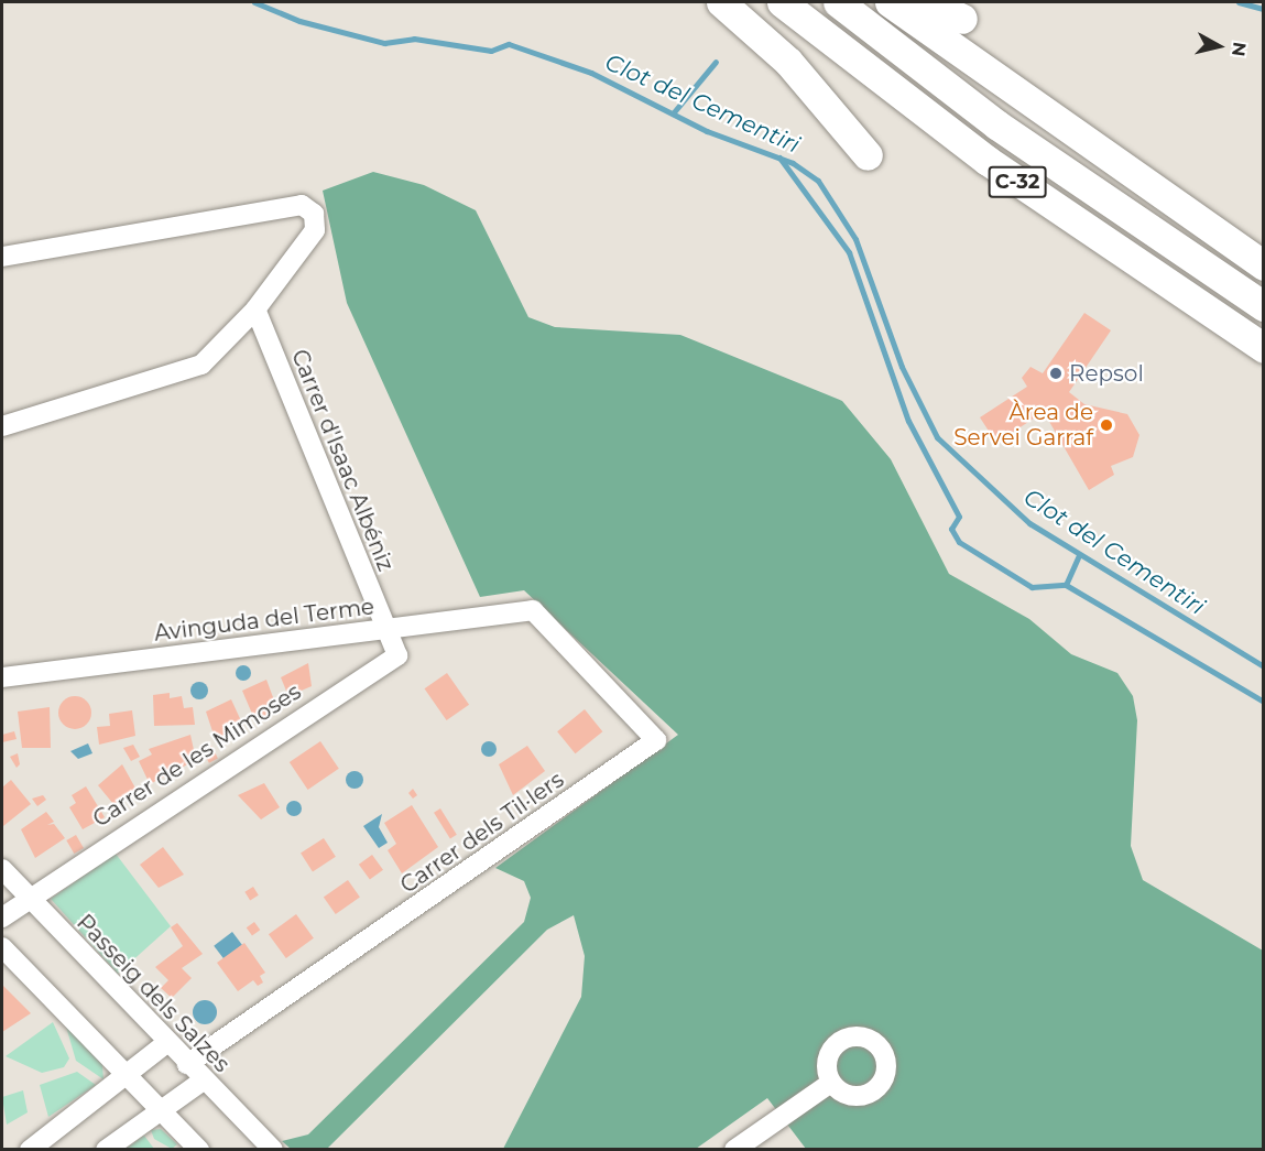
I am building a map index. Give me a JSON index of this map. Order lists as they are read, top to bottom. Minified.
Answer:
{"streets":{"highway":["C-32"],"street":["Carrer d'Isaac Albéniz","Avinguda del Terme","Carrer de les Mimoses","Carrer dels Til·lers","Passeig dels Salzes"]},"crossings":[["Carrer d'Isaac Albéniz","Avinguda del Terme"],["Carrer d'Isaac Albéniz","Carrer de les Mimoses"],["Avinguda del Terme","Carrer de les Mimoses"],["Avinguda del Terme","Carrer dels Til·lers"],["Carrer de les Mimoses","Passeig dels Salzes"],["Carrer dels Til·lers","Passeig dels Salzes"]],"water":["Clot del Cementiri"],"places":["Repsol","Àrea de Servei Garraf"],"north":"right"}
